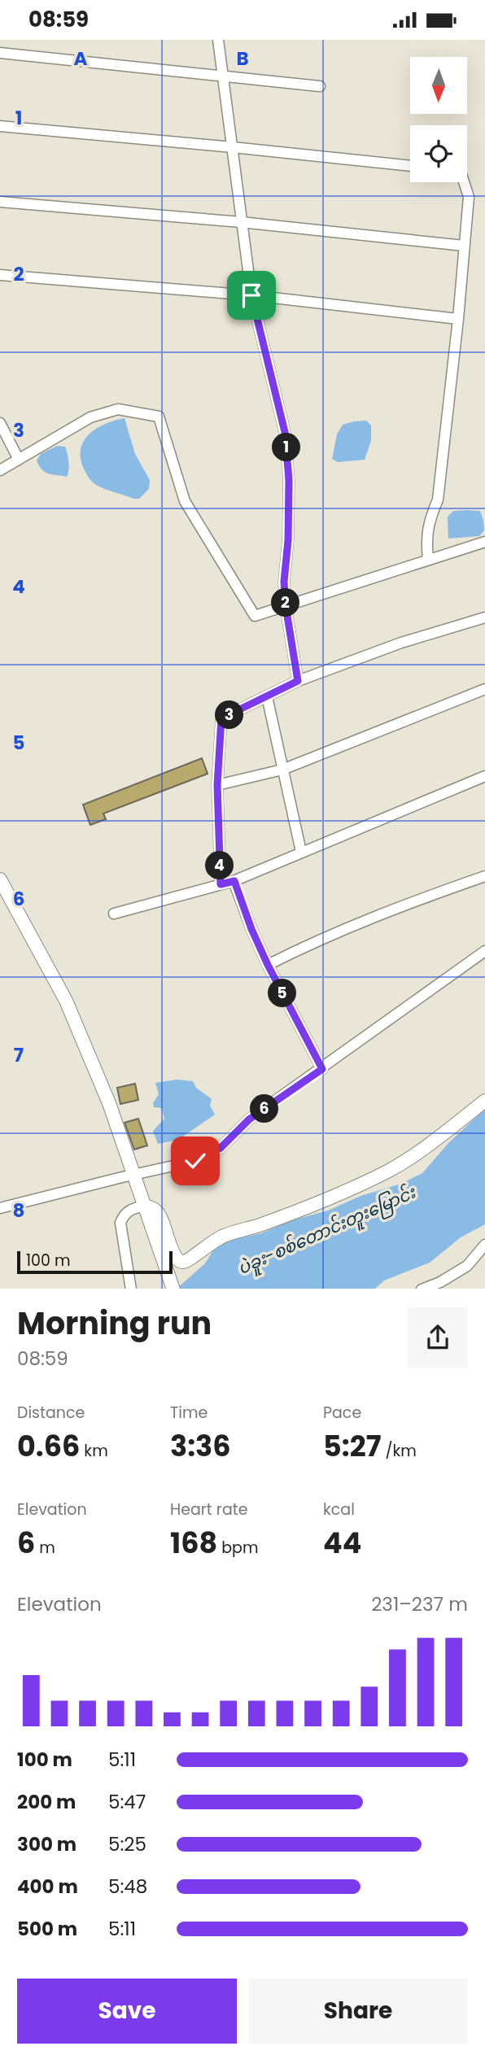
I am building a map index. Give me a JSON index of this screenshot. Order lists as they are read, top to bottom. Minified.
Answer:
{"water":["ပဲခူး-စစ်တောင်းတူးမြောင်း"],"scale_bar":"100 m","north":"bottom","page":{"status":"08:59","pins":["1","2","3","4","5","6"],"scale":"100 m","heading":["Morning run","08:59"],"stats":[["Distance","0.66 km"],["Time","3:36"],["Pace","5:27 /km"],["Elevation","6 m"],["Heart rate","168 bpm"],["kcal","44"]],"chart":["Elevation","231–237 m"],"list":[{"name":"100 m","note":"5:11"},{"name":"200 m","note":"5:47"},{"name":"300 m","note":"5:25"},{"name":"400 m","note":"5:48"},{"name":"500 m","note":"5:11"}],"buttons":["Save","Share"]},"grid":{"columns":["A","B"],"rows":["1","2","3","4","5","6","7","8"]}}
